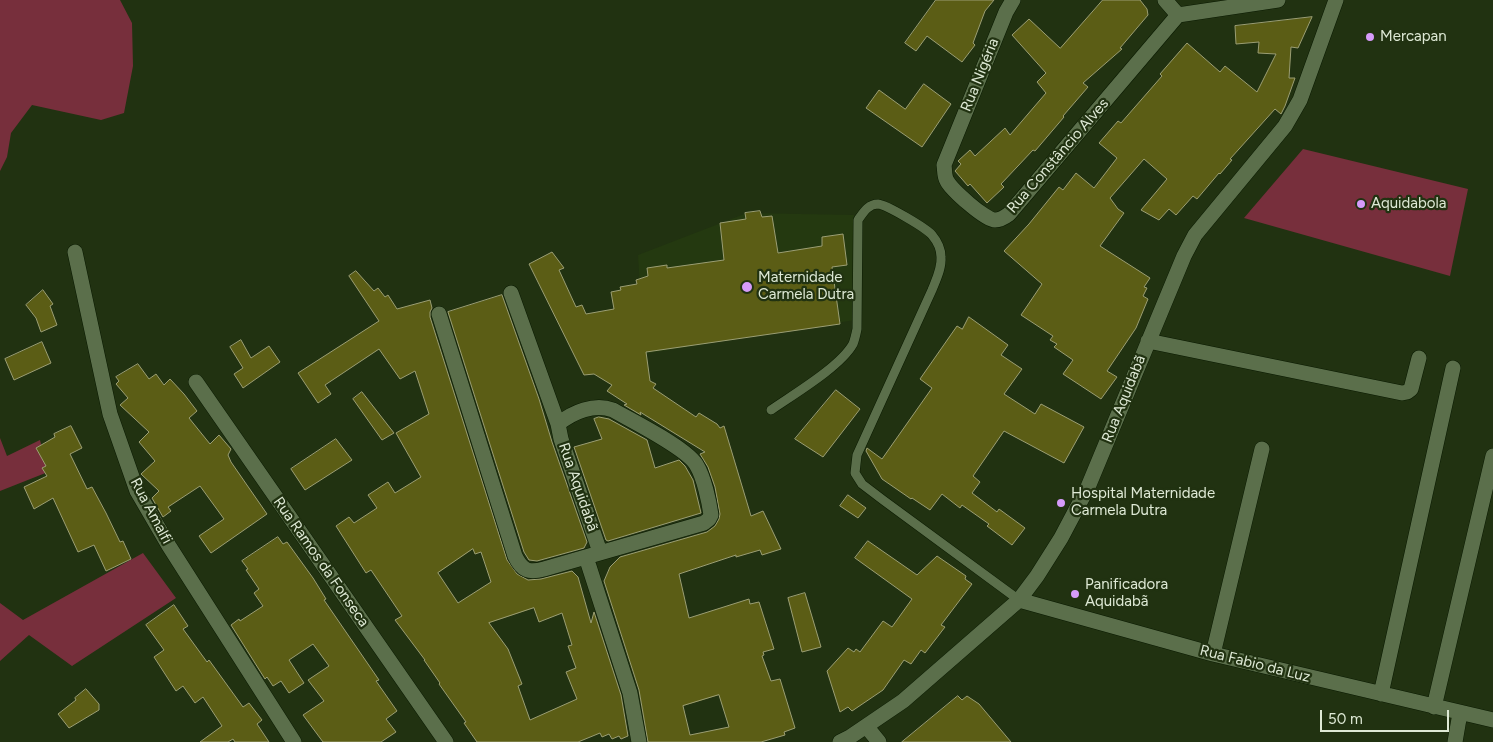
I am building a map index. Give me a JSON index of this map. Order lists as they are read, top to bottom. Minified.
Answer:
{"streets":{"street":["Rua Nigéria","Rua Constâncio Alves","Rua Aquidabã","Rua Amalfi","Rua Ramos da Fonseca","Rua Fabio da Luz"]},"crossings":[["Rua Nigéria","Rua Constâncio Alves"],["Rua Aquidabã","Rua Fabio da Luz"]],"places":["Mercapan","Aquidabola","Maternidade Carmela Dutra","Hospital Maternidade Carmela Dutra","Panificadora Aquidabã"],"scale_bar":"50 m"}
